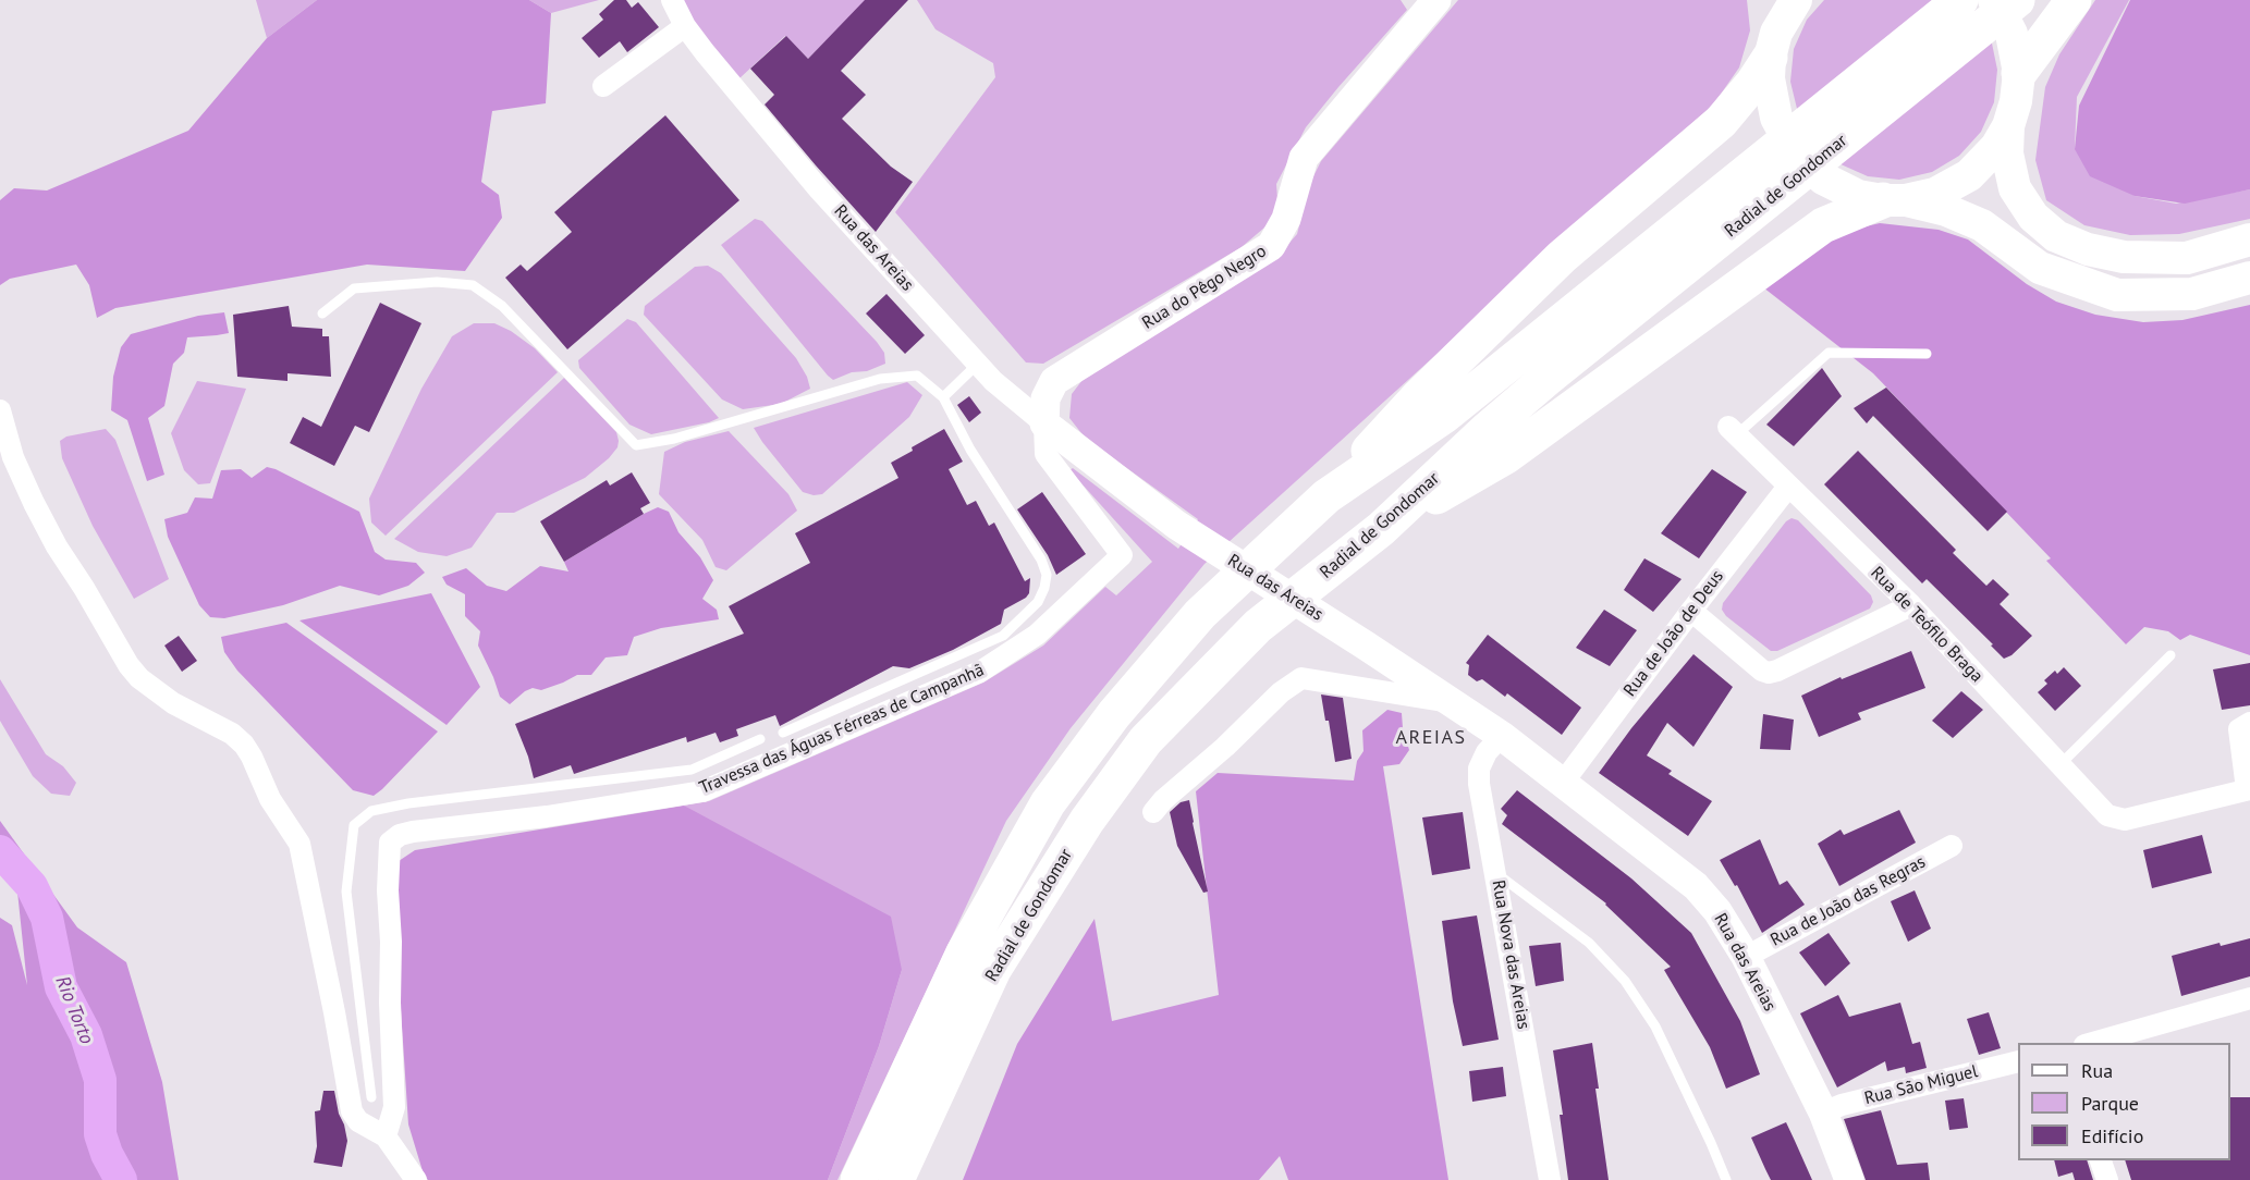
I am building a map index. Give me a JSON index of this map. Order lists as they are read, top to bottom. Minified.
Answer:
{"streets":{"highway":["Radial de Gondomar"],"street":["Rua das Areias","Rua do Pêgo Negro","Rua de Teófilo Braga","Rua de João de Deus","Travessa das Águas Férreas de Campanhã","Rua de João das Regras","Rua Nova das Areias","Rua São Miguel"]},"crossings":[["Rua das Areias","Rua do Pêgo Negro"],["Rua das Areias","Rua de João de Deus"],["Rua das Areias","Travessa das Águas Férreas de Campanhã"],["Rua das Areias","Rua de João das Regras"],["Rua das Areias","Rua Nova das Areias"],["Rua das Areias","Rua São Miguel"],["Rua do Pêgo Negro","Travessa das Águas Férreas de Campanhã"],["Rua de Teófilo Braga","Rua de João de Deus"]],"districts":["AREIAS"],"water":["Rio Torto"],"legend":["Rua","Parque","Edifício"]}
